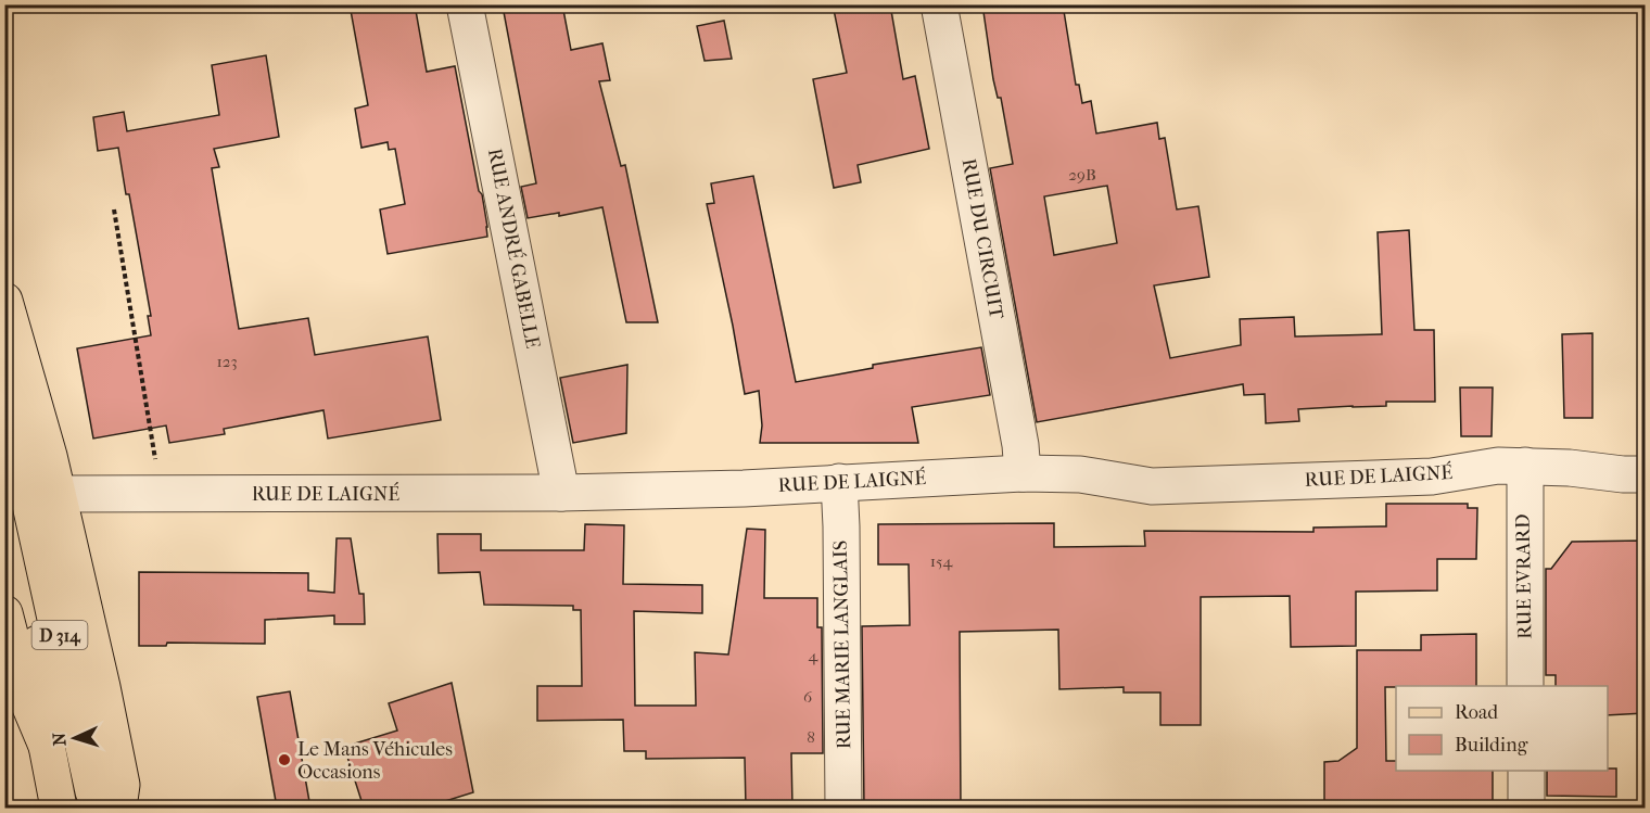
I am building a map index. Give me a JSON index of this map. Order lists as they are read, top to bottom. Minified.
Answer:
{"streets":{"main road":["D 314"],"street":["RUE DU CIRCUIT","RUE ANDRÉ GABELLE","RUE DE LAIGNÉ","RUE EVRARD","RUE MARIE LANGLAIS"]},"crossings":[["RUE DU CIRCUIT","RUE DE LAIGNÉ"],["RUE ANDRÉ GABELLE","RUE DE LAIGNÉ"],["RUE DE LAIGNÉ","RUE EVRARD"],["RUE DE LAIGNÉ","D 314"],["RUE DE LAIGNÉ","RUE MARIE LANGLAIS"]],"places":["Le Mans Véhicules Occasions"],"house_numbers":["29B","123","154","4","6","8"],"legend":["Road","Building"],"north":"left"}
